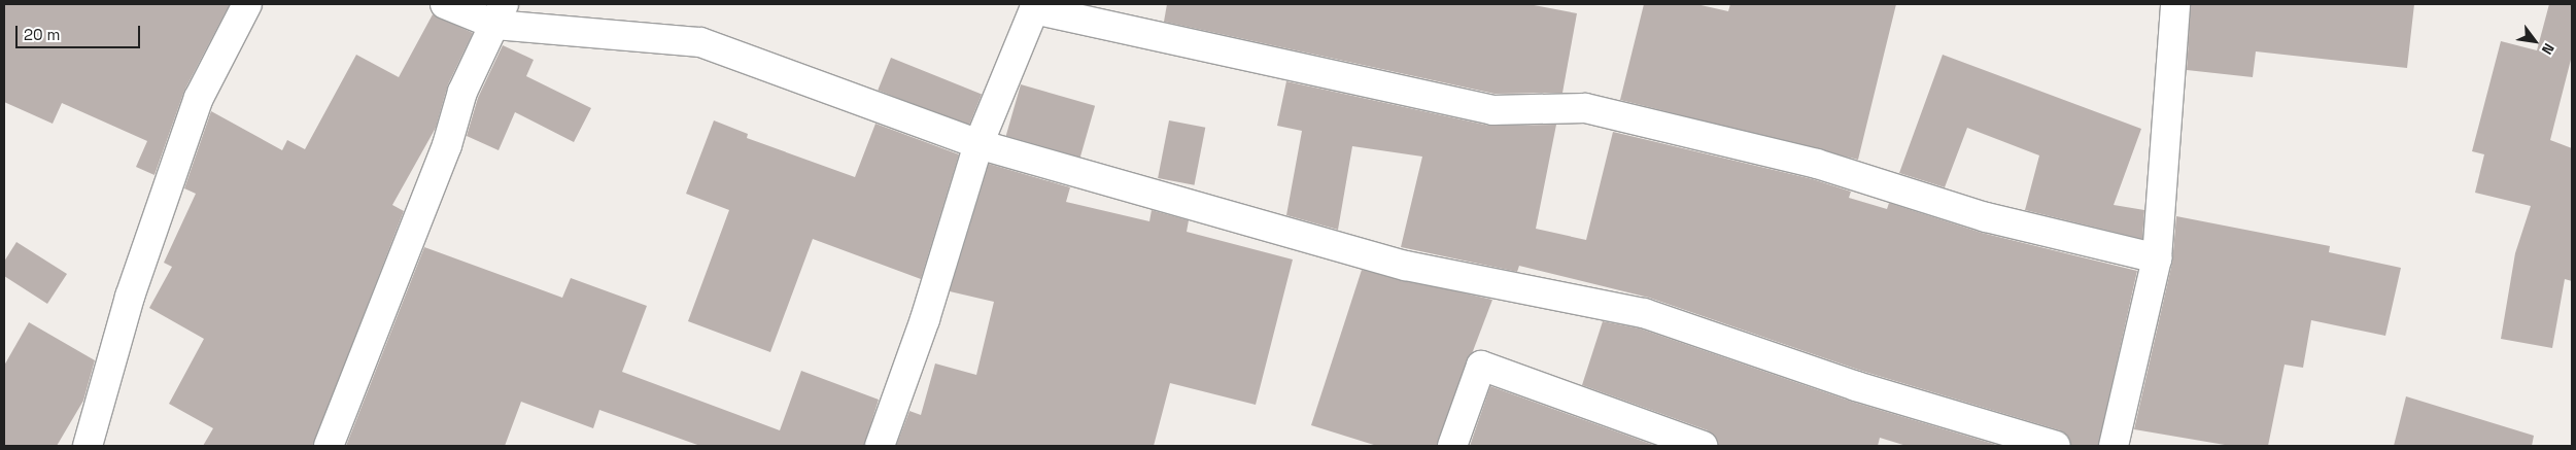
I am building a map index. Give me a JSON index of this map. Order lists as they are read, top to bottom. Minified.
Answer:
{"scale_bar":"20 m","north":"bottom right"}
